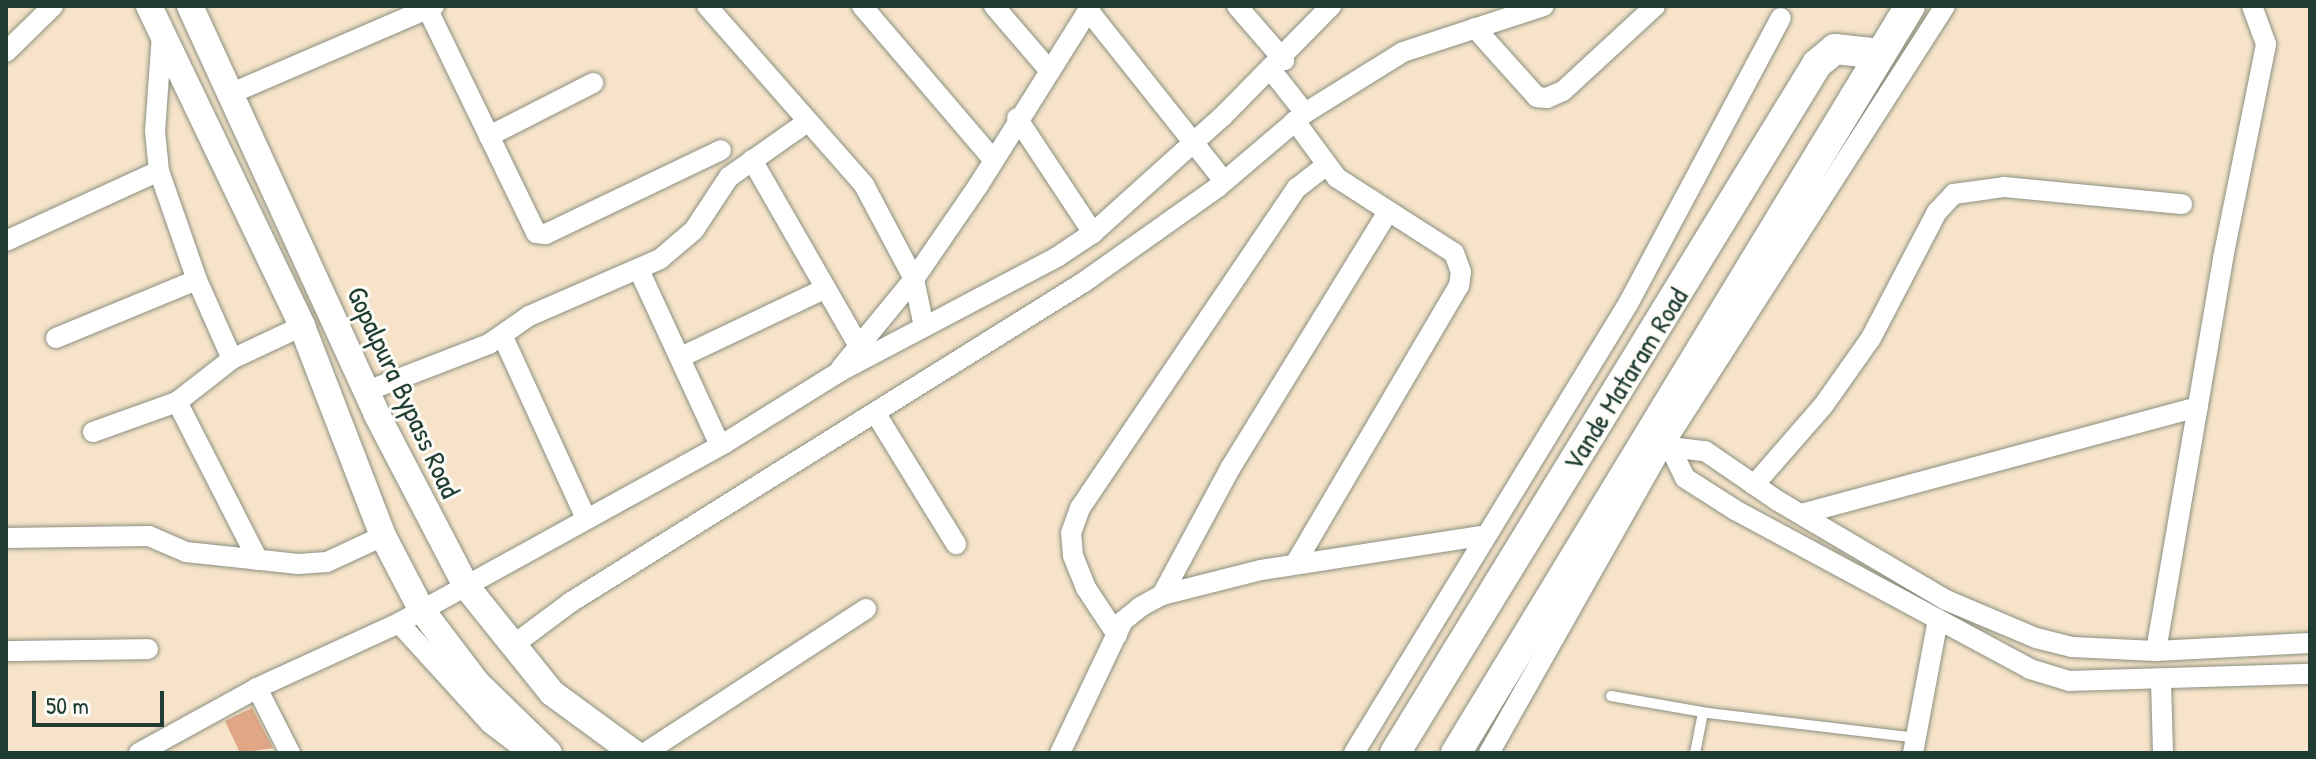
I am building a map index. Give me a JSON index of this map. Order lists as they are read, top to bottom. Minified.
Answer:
{"streets":{"main road":["Vande Mataram Road"],"street":["Gopalpura Bypass Road"]},"scale_bar":"50 m"}
